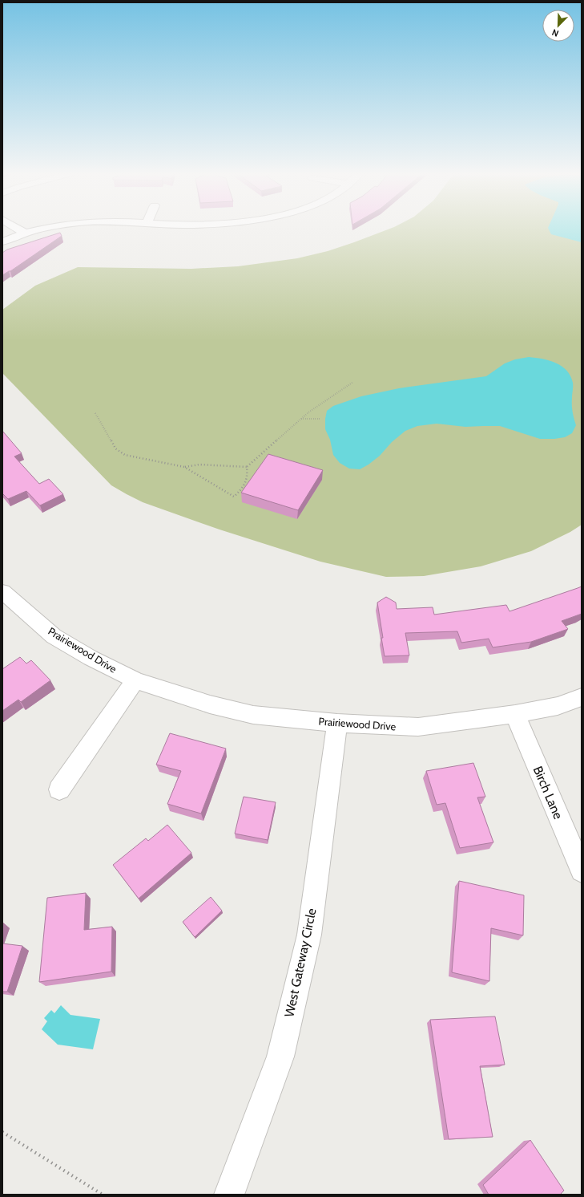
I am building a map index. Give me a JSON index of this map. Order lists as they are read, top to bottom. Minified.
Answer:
{"streets":{"street":["Prairiewood Drive","Birch Lane","West Gateway Circle"]},"crossings":[["Prairiewood Drive","Birch Lane"],["Prairiewood Drive","West Gateway Circle"]],"north":"bottom left"}
